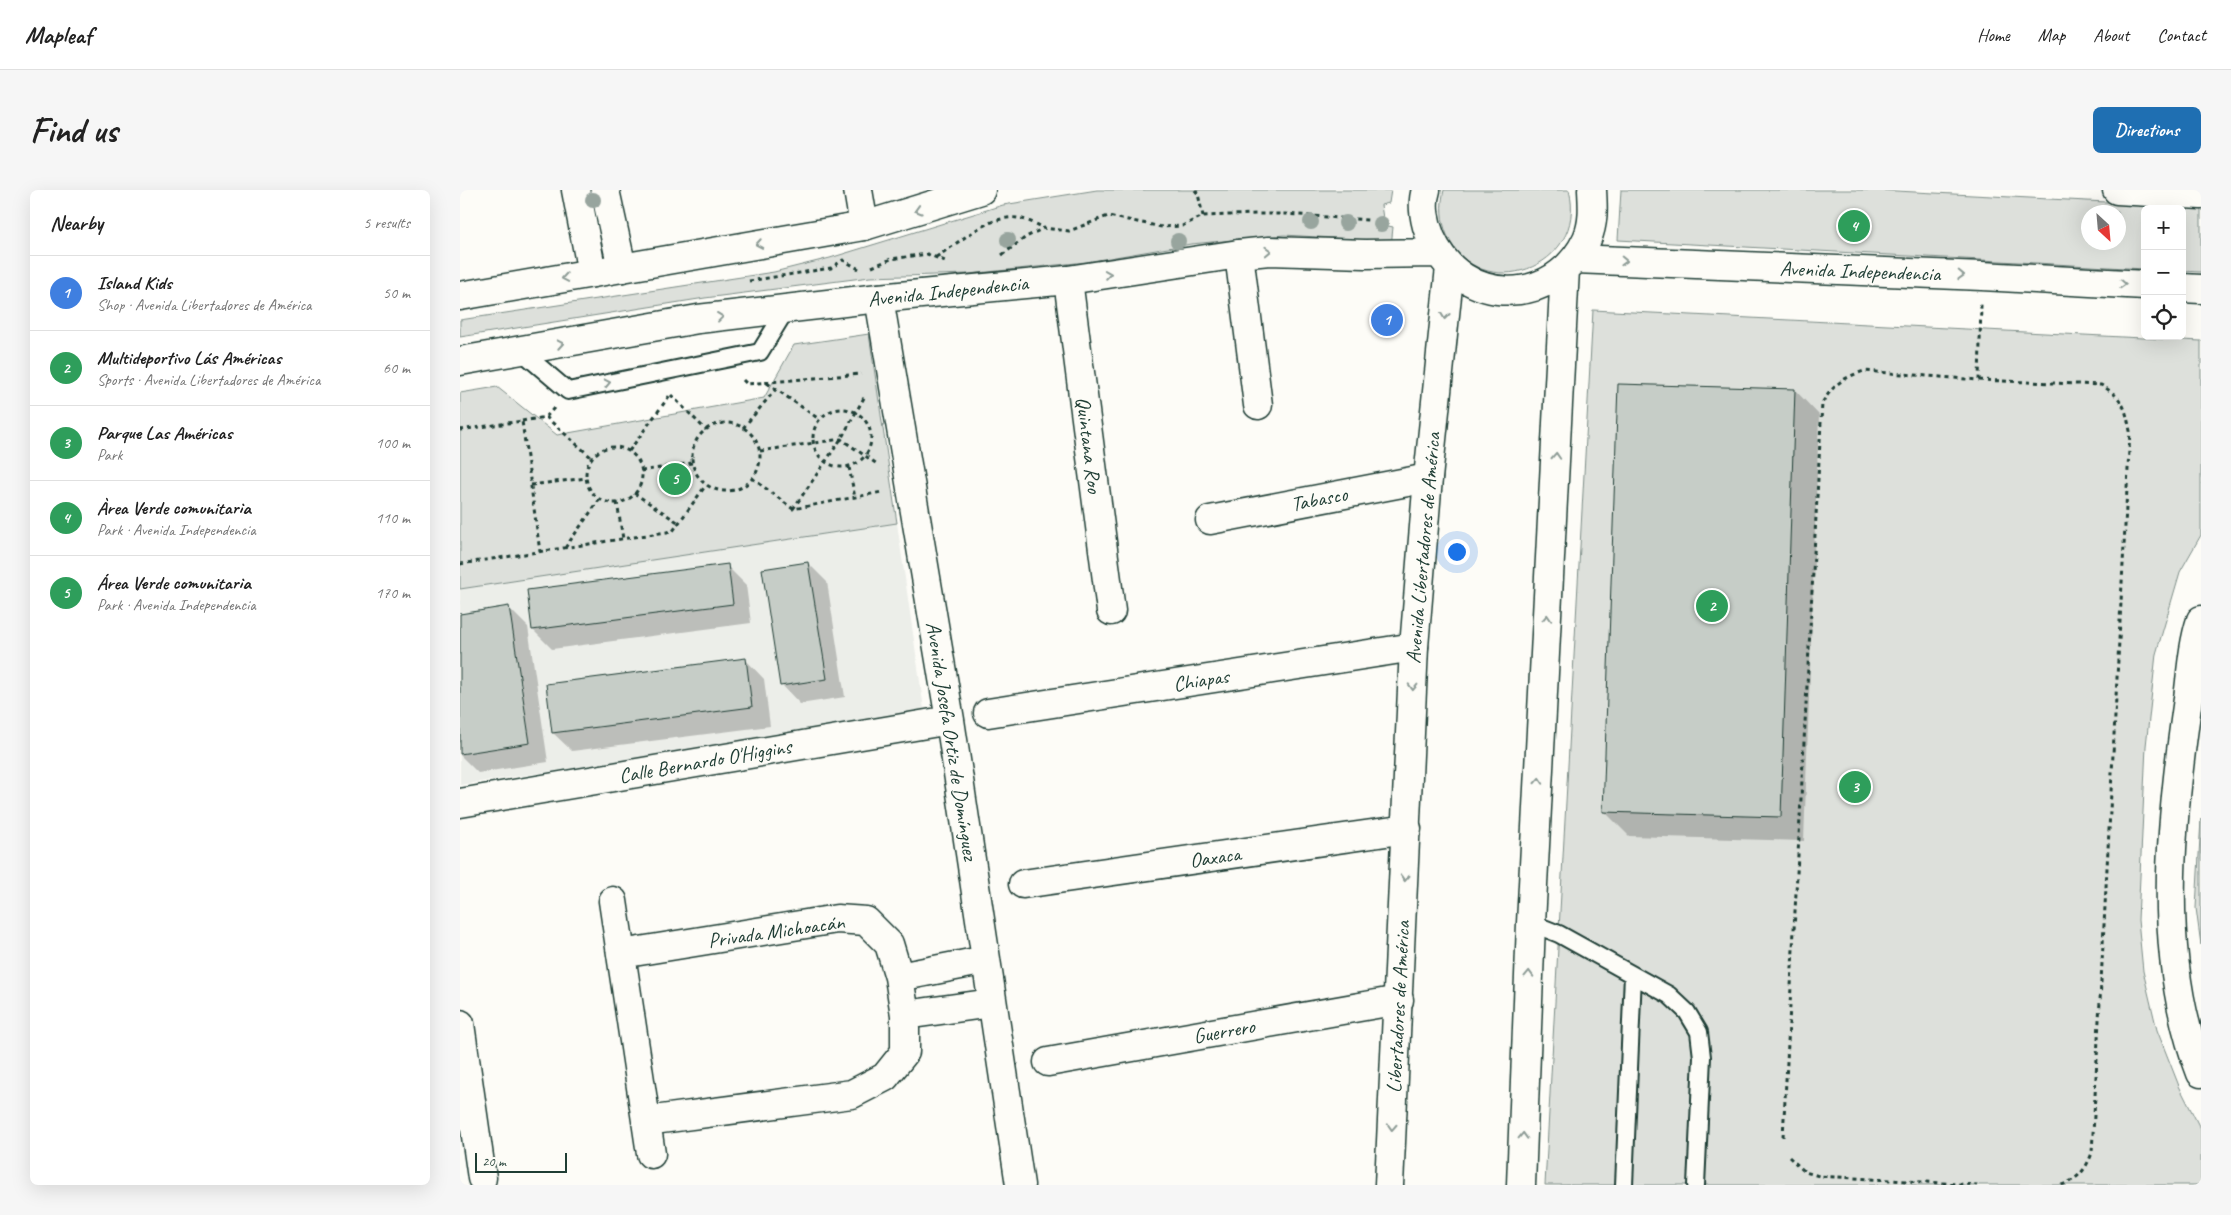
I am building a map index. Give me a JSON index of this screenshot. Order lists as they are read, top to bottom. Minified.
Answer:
{"streets":{"street":["Avenida Independencia","Quintana Roo","Tabasco","Avenida Libertadores de América","Chiapas","Avenida Josefa Ortiz de Domínguez","Calle Bernardo O'Higgins","Oaxaca","Privada Michoacán","Libertadores de América","Guerrero"]},"crossings":[["Avenida Independencia","Quintana Roo"],["Avenida Independencia","Avenida Libertadores de América"],["Avenida Independencia","Avenida Josefa Ortiz de Domínguez"],["Tabasco","Avenida Libertadores de América"],["Avenida Libertadores de América","Chiapas"],["Avenida Libertadores de América","Oaxaca"],["Avenida Libertadores de América","Libertadores de América"],["Avenida Josefa Ortiz de Domínguez","Calle Bernardo O'Higgins"],["Oaxaca","Libertadores de América"],["Libertadores de América","Guerrero"]],"one_way":["Avenida Independencia"],"scale_bar":"20 m","north":"bottom right","page":{"header":"Mapleaf","nav":["Home","Map","About","Contact"],"buttons":"Directions","title":"Find us","heading":["Nearby","5 results"],"map_buttons":["+","−"],"pins":["4","1","5","2","3"],"list":[{"mark":"1","name":"Island Kids","note":"Shop · Avenida Libertadores de América","value":"50 m"},{"mark":"2","name":"Multideportivo Lás Américas","note":"Sports · Avenida Libertadores de América","value":"60 m"},{"mark":"3","name":"Parque Las Américas","note":"Park","value":"100 m"},{"mark":"4","name":"Àrea Verde comunitaria","note":"Park · Avenida Independencia","value":"110 m"},{"mark":"5","name":"Área Verde comunitaria","note":"Park · Avenida Independencia","value":"170 m"}],"scale":"20 m"}}
